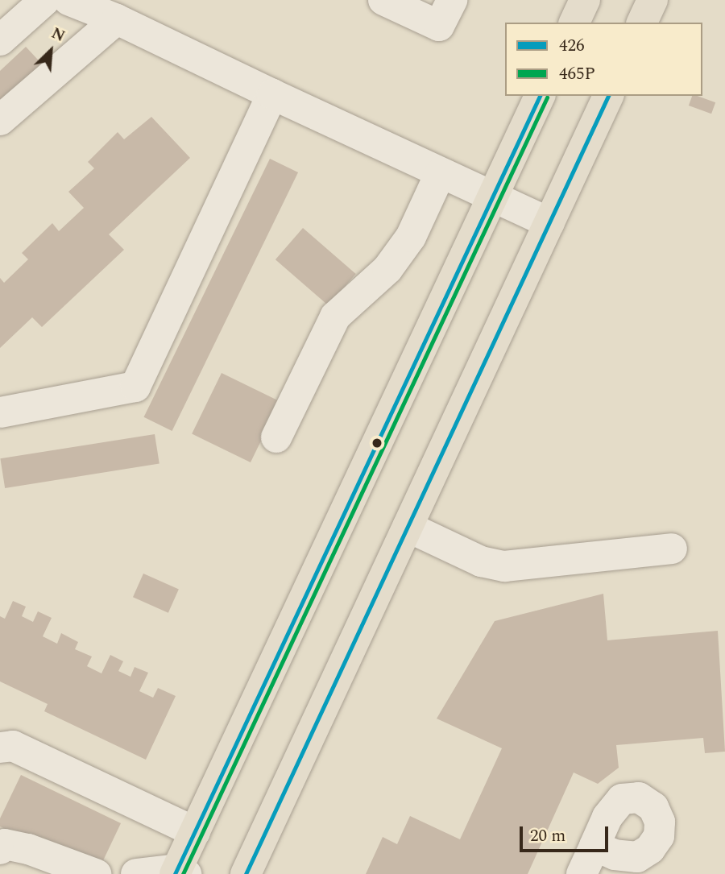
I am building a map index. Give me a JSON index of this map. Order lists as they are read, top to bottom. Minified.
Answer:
{"lines":["transit line 426","transit line 465P"],"legend":["426","465P"],"scale_bar":"20 m","north":"top right"}
